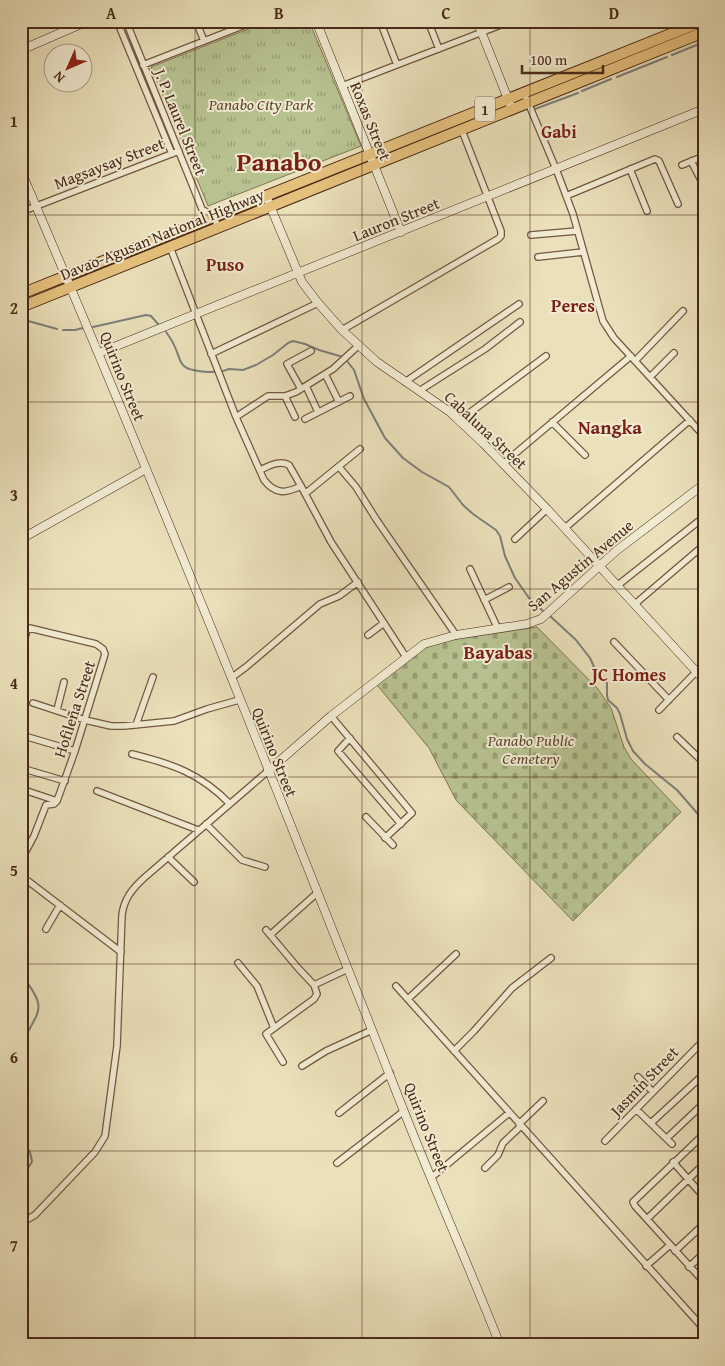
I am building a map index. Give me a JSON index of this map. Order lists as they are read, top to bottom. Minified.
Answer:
{"streets":{"highway":["1","Davao-Agusan National Highway"],"street":["Roxas Street","J. P. Laurel Street","Magsaysay Street","Lauron Street","Quirino Street","Cabaluna Street","San Agustin Avenue","Hofileña Street","Jasmin Street"]},"crossings":[["Roxas Street","Lauron Street"],["Roxas Street","Davao-Agusan National Highway"],["J. P. Laurel Street","Magsaysay Street"],["J. P. Laurel Street","Davao-Agusan National Highway"],["Magsaysay Street","Quirino Street"],["Lauron Street","Quirino Street"],["Lauron Street","Cabaluna Street"],["Davao-Agusan National Highway","Quirino Street"],["Davao-Agusan National Highway","Cabaluna Street"],["Quirino Street","San Agustin Avenue"],["Cabaluna Street","San Agustin Avenue"]],"districts":["Gabi","Panabo","Puso","Peres","Nangka","Bayabas","JC Homes"],"parks":["Panabo City Park","Panabo Public Cemetery"],"scale_bar":"100 m","north":"bottom left","grid":{"columns":["A","B","C","D"],"rows":["1","2","3","4","5","6","7"]}}
